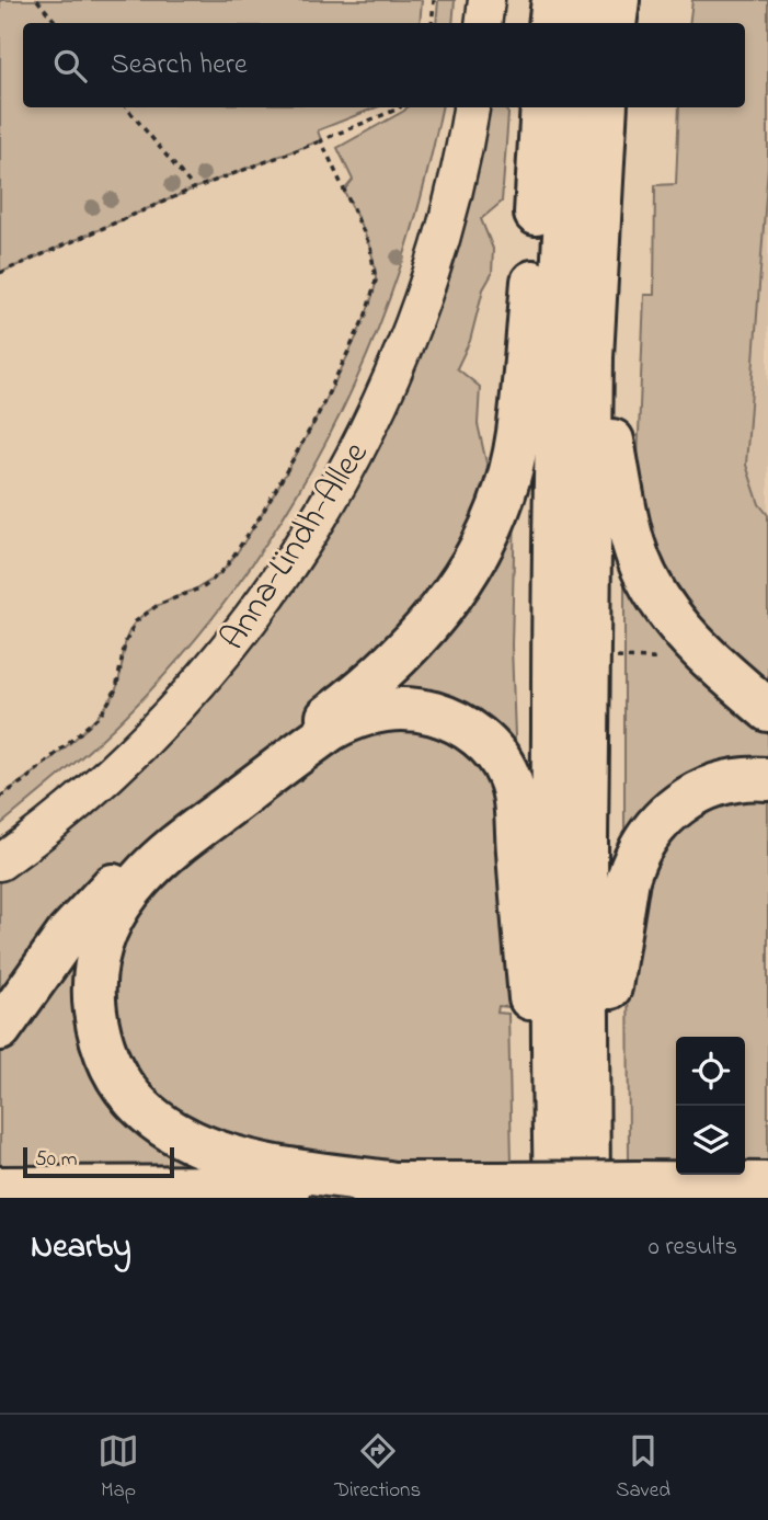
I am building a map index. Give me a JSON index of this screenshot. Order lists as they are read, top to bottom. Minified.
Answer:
{"streets":{"main road":["Anna-Lindh-Allee"]},"scale_bar":"50 m","page":{"search":"Search here","scale":"50 m","heading":["Nearby","0 results"],"nav":["Map","Directions","Saved"]}}
